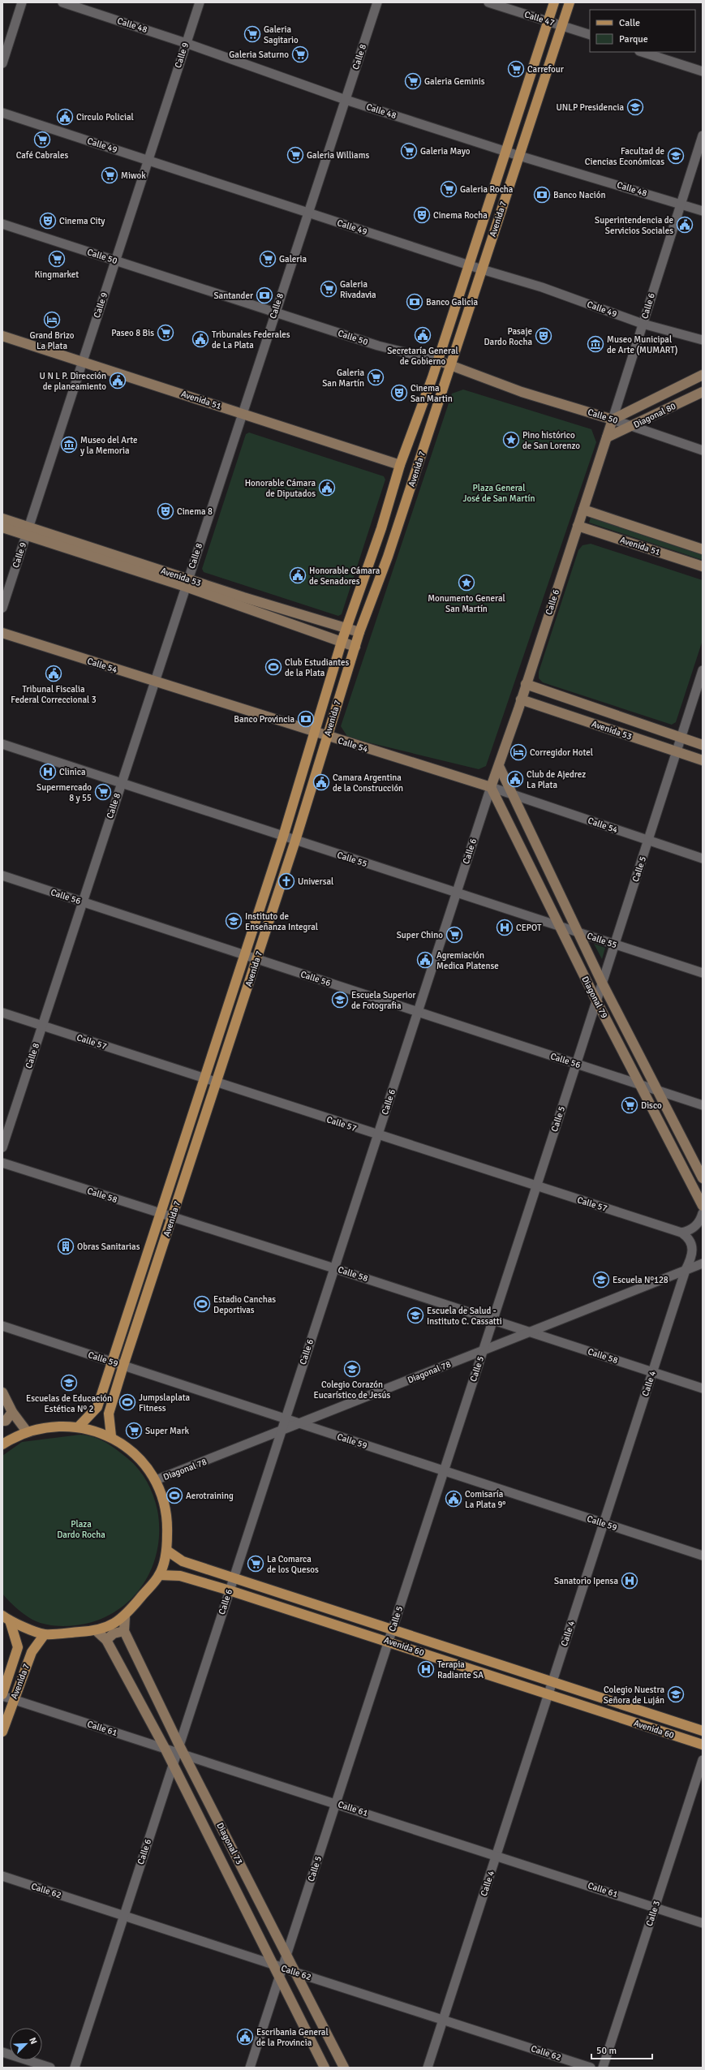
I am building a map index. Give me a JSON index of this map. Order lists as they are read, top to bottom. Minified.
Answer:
{"streets":{"main road":["Avenida 7","Calle 50","Calle 6","Avenida 51","Diagonal 80","Avenida 53","Calle 54","Diagonal 79","Avenida 60","Diagonal 73"],"street":["Calle 47","Calle 48","Calle 9","Calle 8","Calle 49","Calle 55","Calle 5","Calle 56","Calle 57","Calle 58","Calle 59","Diagonal 78","Calle 4","Calle 61","Calle 62","Calle 3"]},"crossings":[["Calle 47","Avenida 7"],["Calle 48","Calle 9"],["Calle 48","Calle 8"],["Calle 48","Avenida 7"],["Calle 48","Calle 6"],["Calle 9","Calle 49"],["Calle 9","Calle 50"],["Calle 9","Avenida 51"],["Calle 9","Avenida 53"],["Calle 8","Calle 49"],["Calle 8","Calle 50"],["Calle 8","Avenida 51"],["Calle 8","Avenida 53"],["Calle 8","Calle 54"],["Calle 8","Calle 55"],["Calle 8","Calle 56"],["Calle 8","Calle 57"],["Calle 49","Avenida 7"],["Calle 49","Calle 6"],["Avenida 7","Calle 50"],["Avenida 7","Avenida 51"],["Avenida 7","Avenida 53"],["Avenida 7","Calle 54"],["Avenida 7","Calle 55"],["Avenida 7","Calle 56"],["Avenida 7","Calle 57"],["Avenida 7","Calle 58"],["Avenida 7","Calle 59"],["Avenida 7","Calle 61"],["Calle 50","Calle 6"],["Calle 50","Diagonal 80"],["Calle 6","Avenida 51"],["Calle 6","Diagonal 80"],["Calle 6","Avenida 53"],["Calle 6","Calle 54"],["Calle 6","Calle 55"],["Calle 6","Calle 56"],["Calle 6","Diagonal 79"],["Calle 6","Calle 57"],["Calle 6","Calle 58"],["Calle 6","Calle 59"],["Calle 6","Diagonal 78"],["Calle 6","Avenida 60"],["Calle 6","Calle 61"],["Calle 6","Diagonal 73"],["Calle 6","Calle 62"],["Avenida 53","Calle 5"],["Calle 54","Calle 5"],["Calle 54","Diagonal 79"],["Calle 55","Calle 5"],["Calle 55","Diagonal 79"],["Calle 5","Calle 56"],["Calle 5","Diagonal 79"],["Calle 5","Calle 57"],["Calle 5","Calle 58"],["Calle 5","Calle 59"],["Calle 5","Diagonal 78"],["Calle 5","Avenida 60"],["Calle 5","Calle 61"],["Calle 5","Diagonal 73"],["Calle 5","Calle 62"],["Calle 56","Diagonal 79"],["Calle 57","Calle 4"],["Calle 58","Diagonal 78"],["Calle 58","Calle 4"],["Calle 59","Diagonal 78"],["Calle 59","Calle 4"],["Diagonal 78","Calle 4"],["Calle 4","Avenida 60"],["Calle 4","Calle 61"],["Calle 4","Calle 62"],["Calle 61","Diagonal 73"],["Calle 61","Calle 3"],["Diagonal 73","Calle 62"]],"parks":["Plaza General José de San Martín","Plaza Dardo Rocha"],"places":{"supermarket":["Galeria Sagitario","Galeria Saturno","Carrefour","Galeria Geminis","Café Cabrales","Galeria Mayo","Galeria Williams","Miwok","Galeria Rocha","Kingmarket","Galeria","Galeria Rivadavia","Paseo 8 Bis","Galeria San Martín","Supermercado 8 y 55","Super Chino","Disco","Super Mark","La Comarca de los Quesos"],"school or university":["UNLP Presidencia","Facultad de Ciencias Económicas","Instituto de Enseñanza Integral","Escuela Superior de Fotografia","Escuela Nº128","Escuela de Salud - Instituto C. Cassatti","Colegio Corazón Eucarístico de Jesús","Escuelas de Educación Estética Nº 2","Colegio Nuestra Señora de Luján"],"public building":["Circulo Policial","Superintendencia de Servicios Sociales","Secretaría General de Gobierno","Tribunales Federales de La Plata","U N L P. Dirección de planeamiento","Honorable Cámara de Diputados","Honorable Cámara de Senadores","Tribunal Fiscalia Federal Correccional 3","Club de Ajedrez La Plata","Camara Argentina de la Construcción","Agremiación Medica Platense","Comisaría La Plata 9°","Escribania General de la Provincia"],"bank":["Banco Nación","Santander","Banco Galicia","Banco Provincia"],"theatre":["Cinema Rocha","Cinema City","Pasaje Dardo Rocha","Cinema San Martin","Cinema 8"],"hotel":["Grand Brizo La Plata","Corregidor Hotel"],"museum":["Museo Municipal de Arte (MUMART)","Museo del Arte y la Memoria"],"place":["Pino histórico de San Lorenzo","Monumento General San Martín"],"sports":["Club Estudiantes de la Plata","Estadio Canchas Deportivas","Jumpslaplata Fitness","Aerotraining"],"hospital":["Clinica","CEPOT","Sanatorio Ipensa","Terapia Radiante SA"],"church":["Universal"],"building":["Obras Sanitarias"]},"legend":["Calle","Parque"],"scale_bar":"50 m","north":"top right"}
